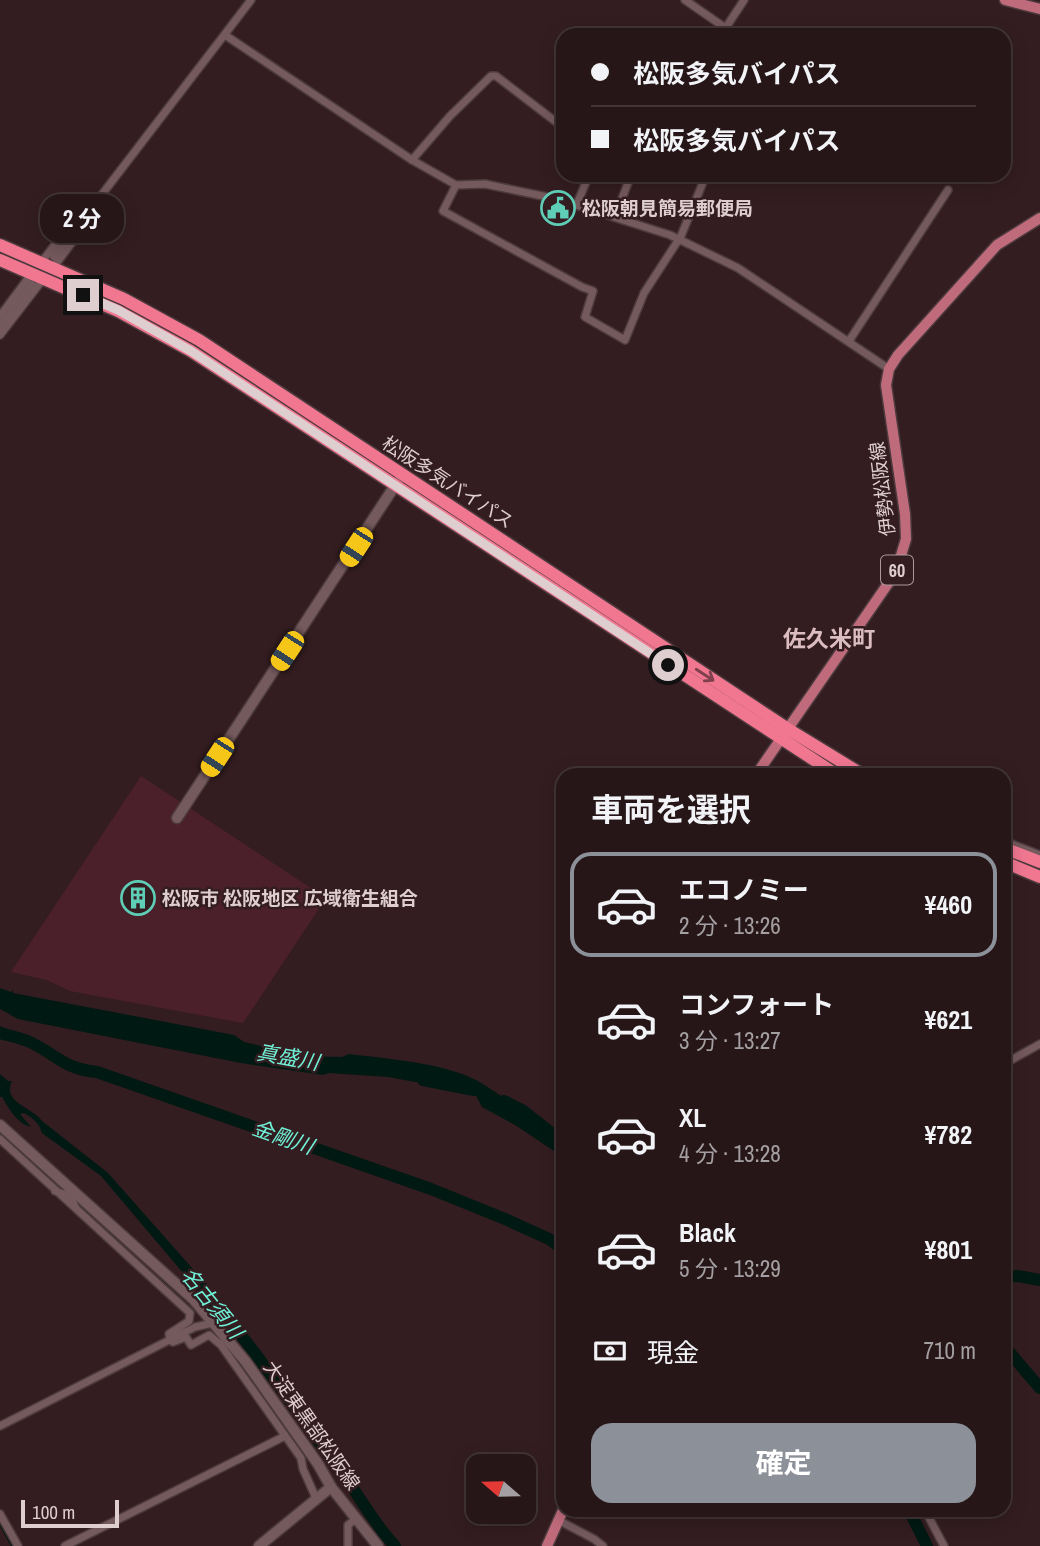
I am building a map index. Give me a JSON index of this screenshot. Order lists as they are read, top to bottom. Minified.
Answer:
{"streets":{"highway":["松阪多気バイパス"],"main road":["伊勢松阪線","60","大淀東黒部松阪線"]},"crossings":[["松阪多気バイパス","伊勢松阪線"]],"districts":["佐久米町"],"water":["真盛川","金剛川","名古須川"],"places":{"public building":["松阪朝見簡易郵便局"],"building":["松阪市 松阪地区 広域衛生組合"]},"scale_bar":"100 m","north":"left","page":{"banner":["松阪多気バイパス","松阪多気バイパス"],"bubble":"2 分","heading":"車両を選択","list":[{"name":"エコノミー","note":"2 分 · 13:26","value":"¥460"},{"name":"コンフォート","note":"3 分 · 13:27","value":"¥621"},{"name":"XL","note":"4 分 · 13:28","value":"¥782"},{"name":"Black","note":"5 分 · 13:29","value":"¥801"}],"pay":["現金","710 m"],"buttons":"確定","scale":"100 m"}}
